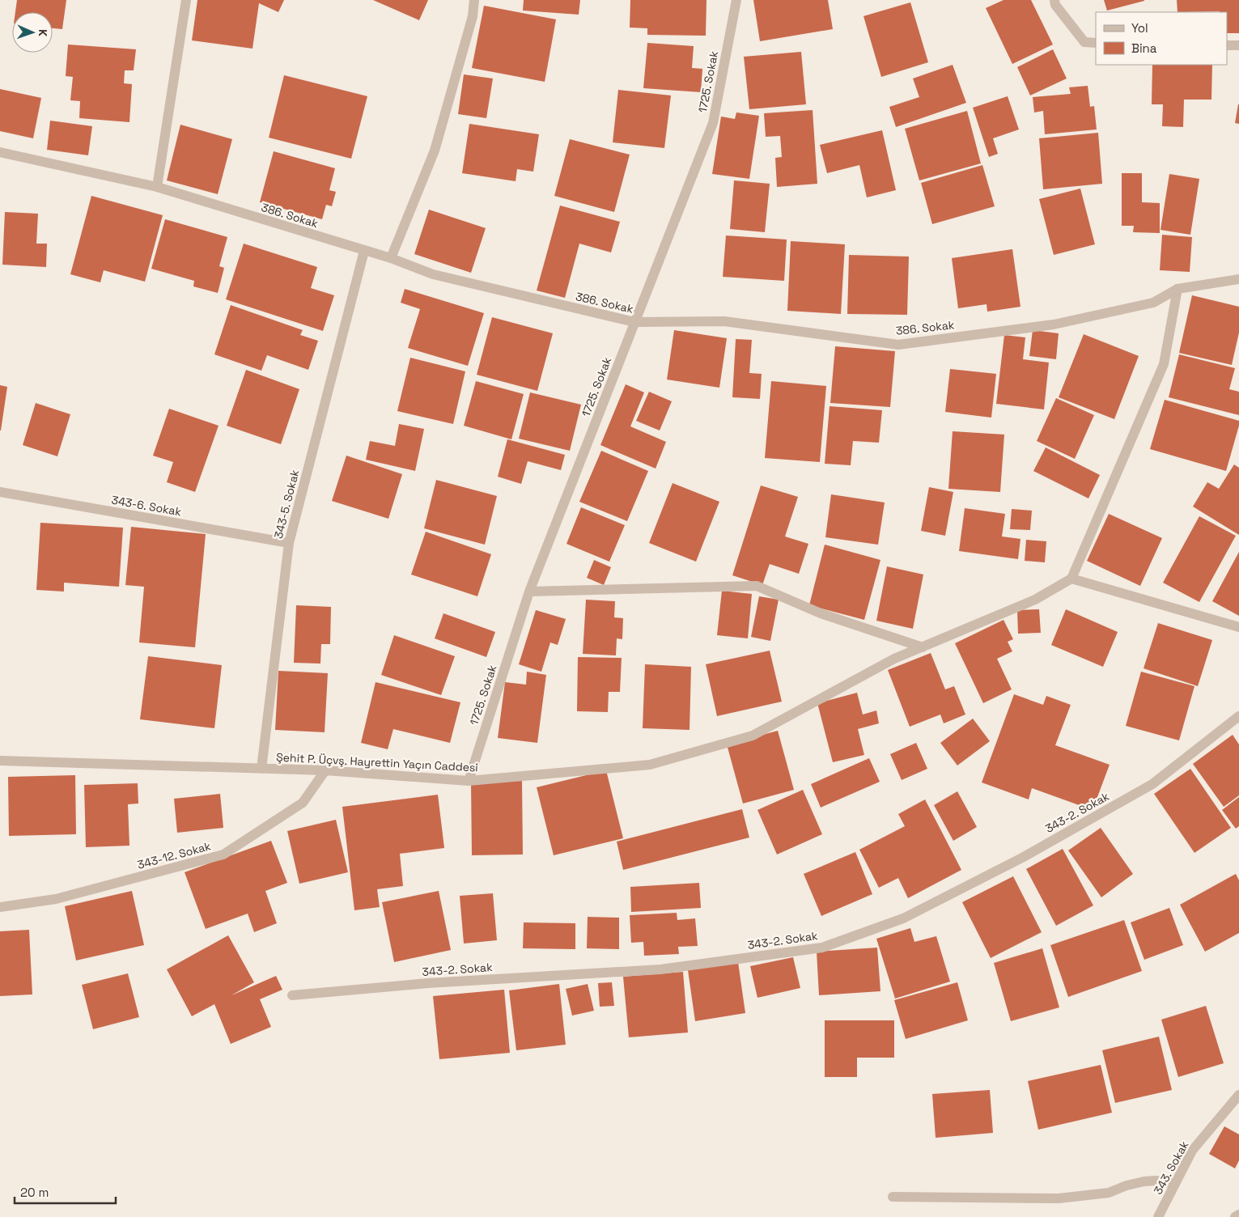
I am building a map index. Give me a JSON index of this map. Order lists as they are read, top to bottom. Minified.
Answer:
{"streets":{"street":["1725. Sokak","386. Sokak","343-5. Sokak","343-6. Sokak","Şehit P. Üçvş. Hayrettin Yaçın Caddesi","343-2. Sokak","343-12. Sokak","343. Sokak"]},"crossings":[["1725. Sokak","386. Sokak"],["1725. Sokak","Şehit P. Üçvş. Hayrettin Yaçın Caddesi"],["386. Sokak","343-5. Sokak"],["343-5. Sokak","343-6. Sokak"],["343-5. Sokak","Şehit P. Üçvş. Hayrettin Yaçın Caddesi"],["Şehit P. Üçvş. Hayrettin Yaçın Caddesi","343-12. Sokak"]],"legend":["Yol","Bina"],"scale_bar":"20 m","north":"right"}
